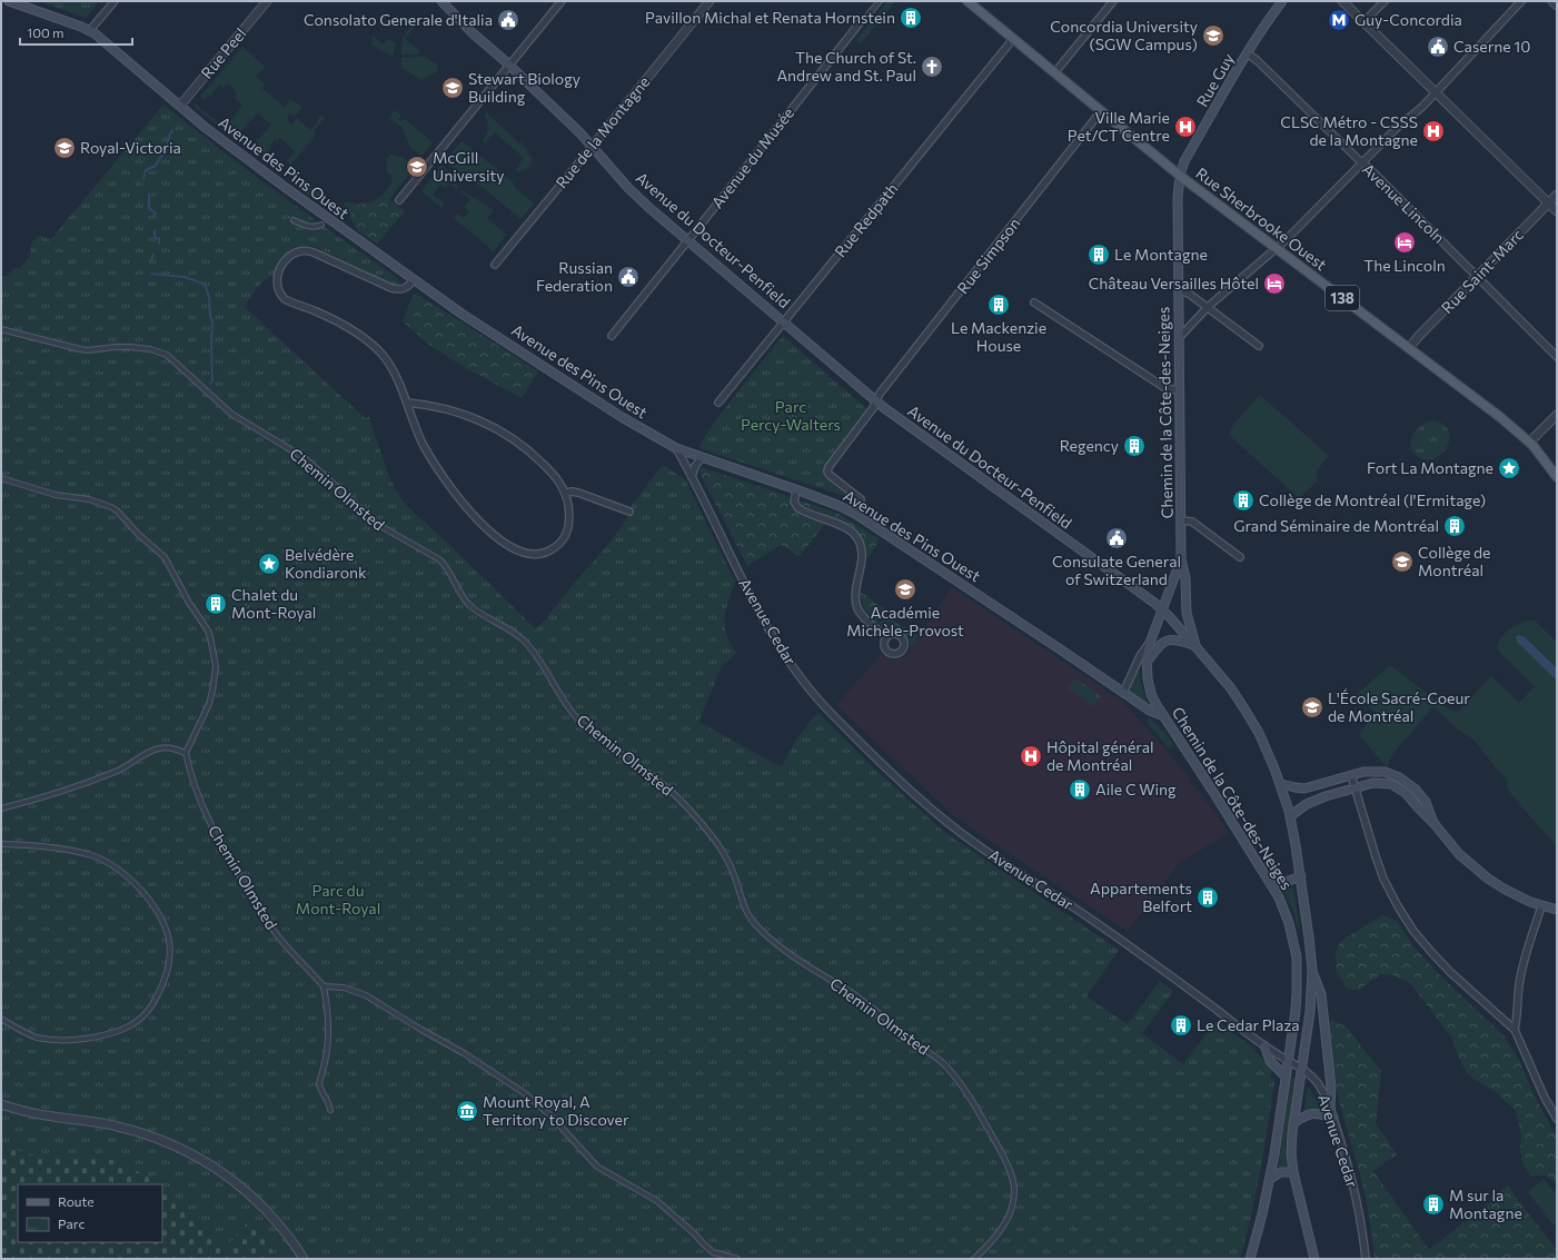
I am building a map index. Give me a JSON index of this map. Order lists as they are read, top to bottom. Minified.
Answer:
{"streets":{"main road":["Rue Guy","Avenue des Pins Ouest","Rue Sherbrooke Ouest","Avenue du Docteur-Penfield","138","Chemin de la Côte-des-Neiges"],"street":["Rue Peel","Rue de la Montagne","Avenue du Musée","Avenue Lincoln","Rue Redpath","Rue Simpson","Rue Saint-Marc","Chemin Olmsted","Avenue Cedar"]},"crossings":[["Rue Peel","Avenue des Pins Ouest"],["Rue Guy","Avenue Lincoln"],["Rue Guy","Rue Sherbrooke Ouest"],["Rue Guy","Chemin de la Côte-des-Neiges"],["Rue de la Montagne","Avenue du Docteur-Penfield"],["Avenue du Musée","Avenue du Docteur-Penfield"],["Avenue des Pins Ouest","Rue Simpson"],["Avenue des Pins Ouest","Chemin de la Côte-des-Neiges"],["Avenue des Pins Ouest","Avenue Cedar"],["Avenue Lincoln","Rue Saint-Marc"],["Rue Sherbrooke Ouest","Rue Redpath"],["Rue Sherbrooke Ouest","Rue Simpson"],["Rue Sherbrooke Ouest","Rue Saint-Marc"],["Rue Sherbrooke Ouest","Chemin de la Côte-des-Neiges"],["Rue Redpath","Avenue du Docteur-Penfield"],["Avenue du Docteur-Penfield","Rue Simpson"],["Avenue du Docteur-Penfield","Chemin de la Côte-des-Neiges"],["Avenue du Docteur-Penfield","Avenue Cedar"],["Chemin de la Côte-des-Neiges","Avenue Cedar"]],"parks":["Parc Percy-Walters","Parc du Mont-Royal"],"places":{"building":["Pavillon Michal et Renata Hornstein","Le Montagne","Le Mackenzie House","Regency","Collège de Montréal (l'Ermitage)","Grand Séminaire de Montréal","Chalet du Mont-Royal","Aile C Wing","Appartements Belfort","Le Cedar Plaza","M sur la Montagne"],"public building":["Consolato Generale d'Italia","Caserne 10","Russian Federation","Consulate General of Switzerland"],"metro station":["Guy-Concordia"],"school or university":["Concordia University (SGW Campus)","Stewart Biology Building","Royal-Victoria","McGill University","Collège de Montréal","Académie Michèle-Provost","L'École Sacré-Coeur de Montréal"],"church":["The Church of St. Andrew and St. Paul"],"hospital":["Ville Marie Pet/CT Centre","CLSC Métro - CSSS de la Montagne","Hôpital général de Montréal"],"hotel":["The Lincoln","Château Versailles Hôtel"],"place":["Fort La Montagne","Belvédère Kondiaronk"],"museum":["Mount Royal, A Territory to Discover"]},"legend":["Route","Parc"],"scale_bar":"100 m"}
